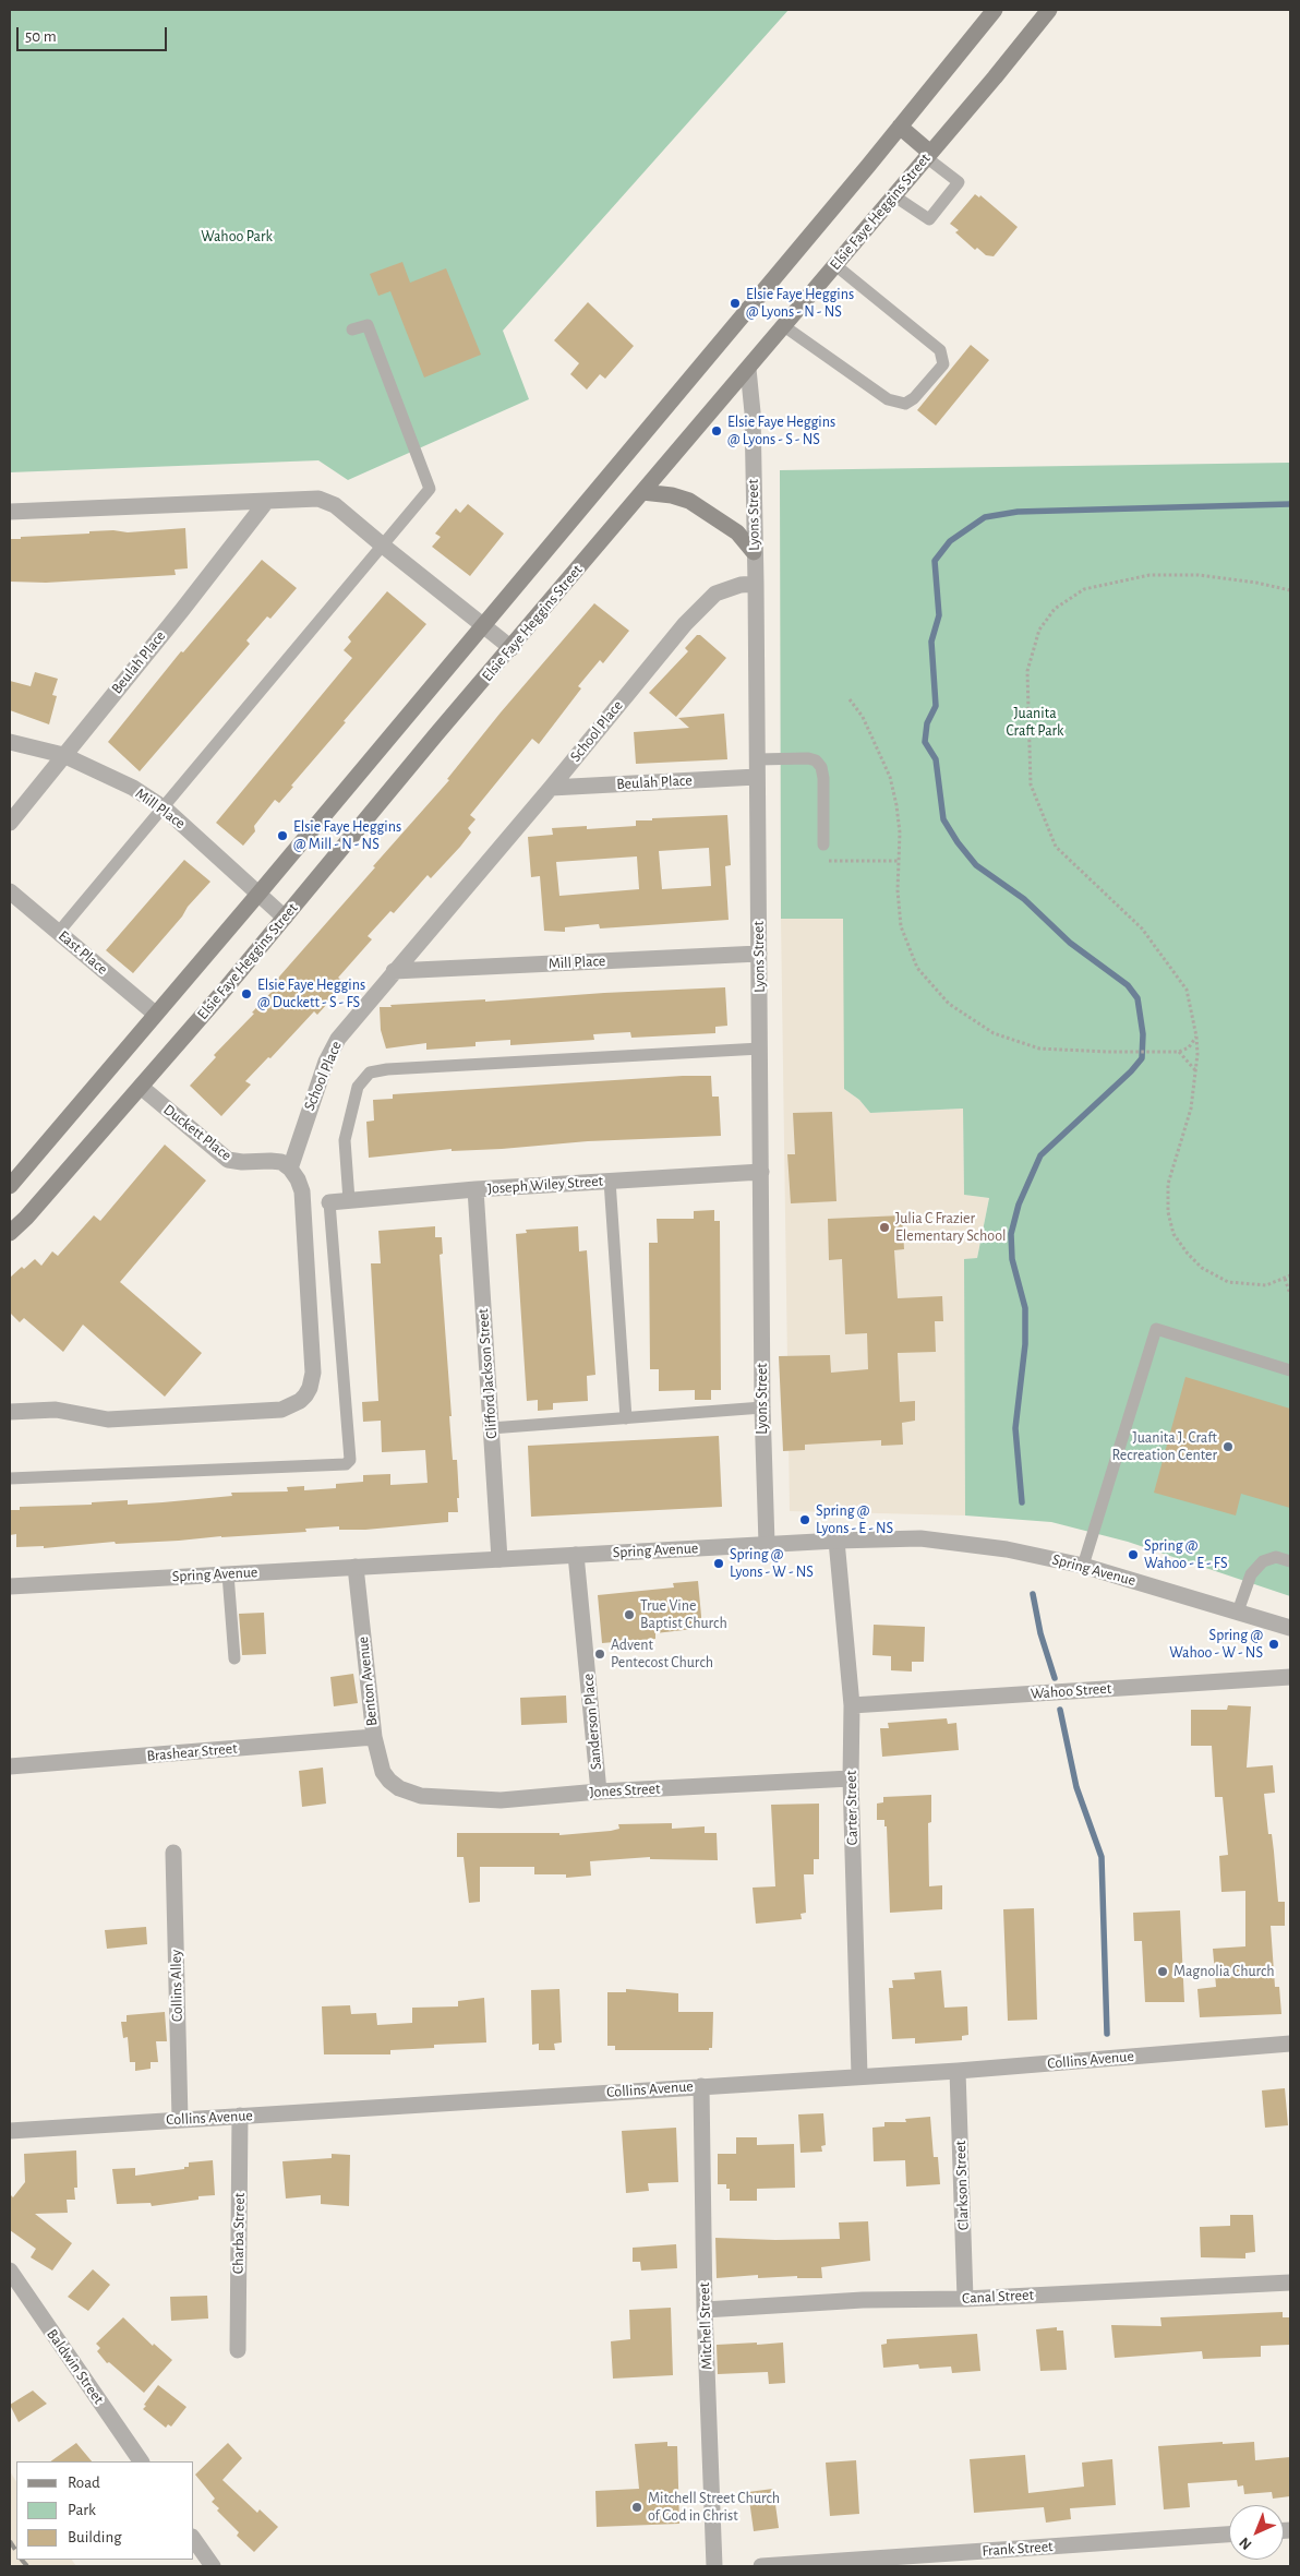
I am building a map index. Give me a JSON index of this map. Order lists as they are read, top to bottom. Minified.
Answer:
{"streets":{"main road":["Elsie Faye Heggins Street"],"street":["Lyons Street","Beulah Place","School Place","Mill Place","East Place","Duckett Place","Joseph Wiley Street","Clifford Jackson Street","Spring Avenue","Benton Avenue","Wahoo Street","Sanderson Place","Brashear Street","Jones Street","Carter Street","Collins Alley","Collins Avenue","Clarkson Street","Charba Street","Canal Street","Mitchell Street","Baldwin Street","Frank Street"]},"crossings":[["Elsie Faye Heggins Street","Lyons Street"],["Elsie Faye Heggins Street","Mill Place"],["Elsie Faye Heggins Street","Duckett Place"],["Lyons Street","Beulah Place"],["Lyons Street","School Place"],["Lyons Street","Mill Place"],["Lyons Street","Joseph Wiley Street"],["Lyons Street","Spring Avenue"],["Beulah Place","School Place"],["Beulah Place","Mill Place"],["School Place","Mill Place"],["School Place","Duckett Place"],["Joseph Wiley Street","Clifford Jackson Street"],["Clifford Jackson Street","Spring Avenue"],["Spring Avenue","Benton Avenue"],["Spring Avenue","Sanderson Place"],["Spring Avenue","Carter Street"],["Benton Avenue","Brashear Street"],["Benton Avenue","Jones Street"],["Wahoo Street","Carter Street"],["Sanderson Place","Jones Street"],["Jones Street","Carter Street"],["Carter Street","Collins Avenue"],["Collins Alley","Collins Avenue"],["Collins Avenue","Clarkson Street"],["Collins Avenue","Charba Street"],["Collins Avenue","Mitchell Street"],["Clarkson Street","Canal Street"],["Canal Street","Mitchell Street"]],"parks":["Wahoo Park","Juanita Craft Park"],"places":["Elsie Faye Heggins @ Lyons - N - NS","Elsie Faye Heggins @ Lyons - S - NS","Elsie Faye Heggins @ Mill - N - NS","Elsie Faye Heggins @ Duckett - S - FS","Julia C Frazier Elementary School","Juanita J. Craft Recreation Center","Spring @ Lyons - E - NS","Spring @ Wahoo - E - FS","Spring @ Lyons - W - NS","True Vine Baptist Church","Spring @ Wahoo - W - NS","Advent Pentecost Church","Magnolia Church","Mitchell Street Church of God in Christ"],"legend":["Road","Park","Building"],"scale_bar":"50 m","north":"bottom left"}
